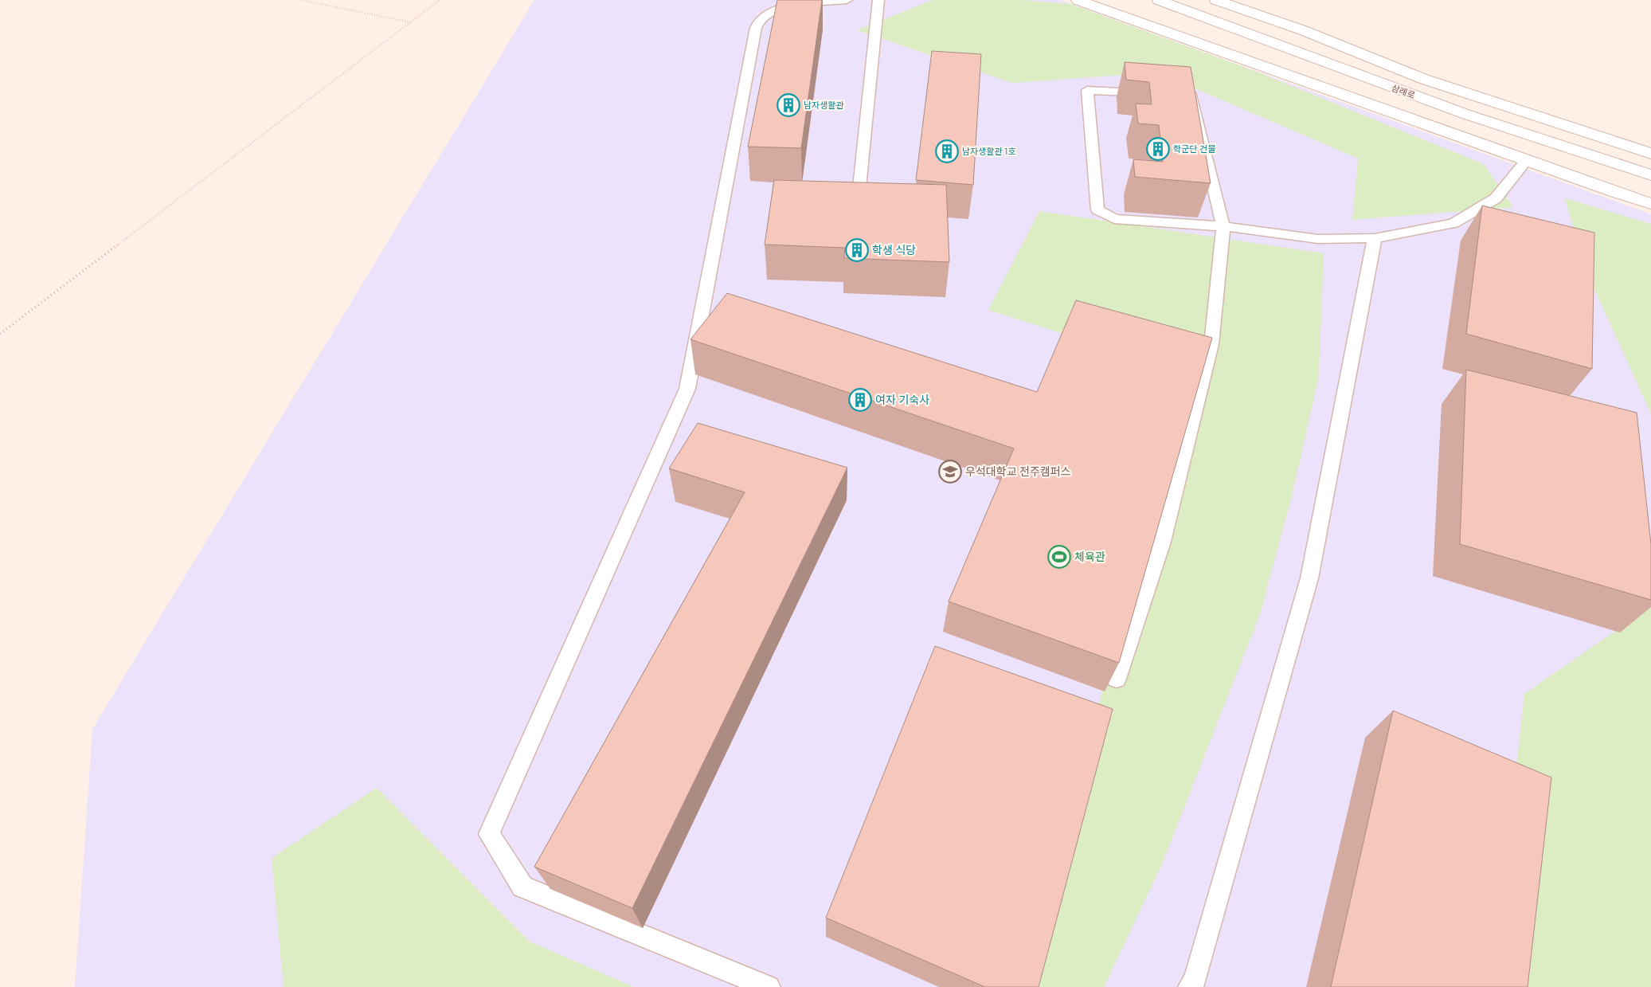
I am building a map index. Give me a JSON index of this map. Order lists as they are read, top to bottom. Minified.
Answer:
{"streets":{"street":["삼례로"]},"places":{"building":["남자생활관","학군단 건물","남자생활관 1호","학생 식당","여자 기숙사"],"school or university":["우석대학교 전주캠퍼스"],"sports":["체육관"]}}
